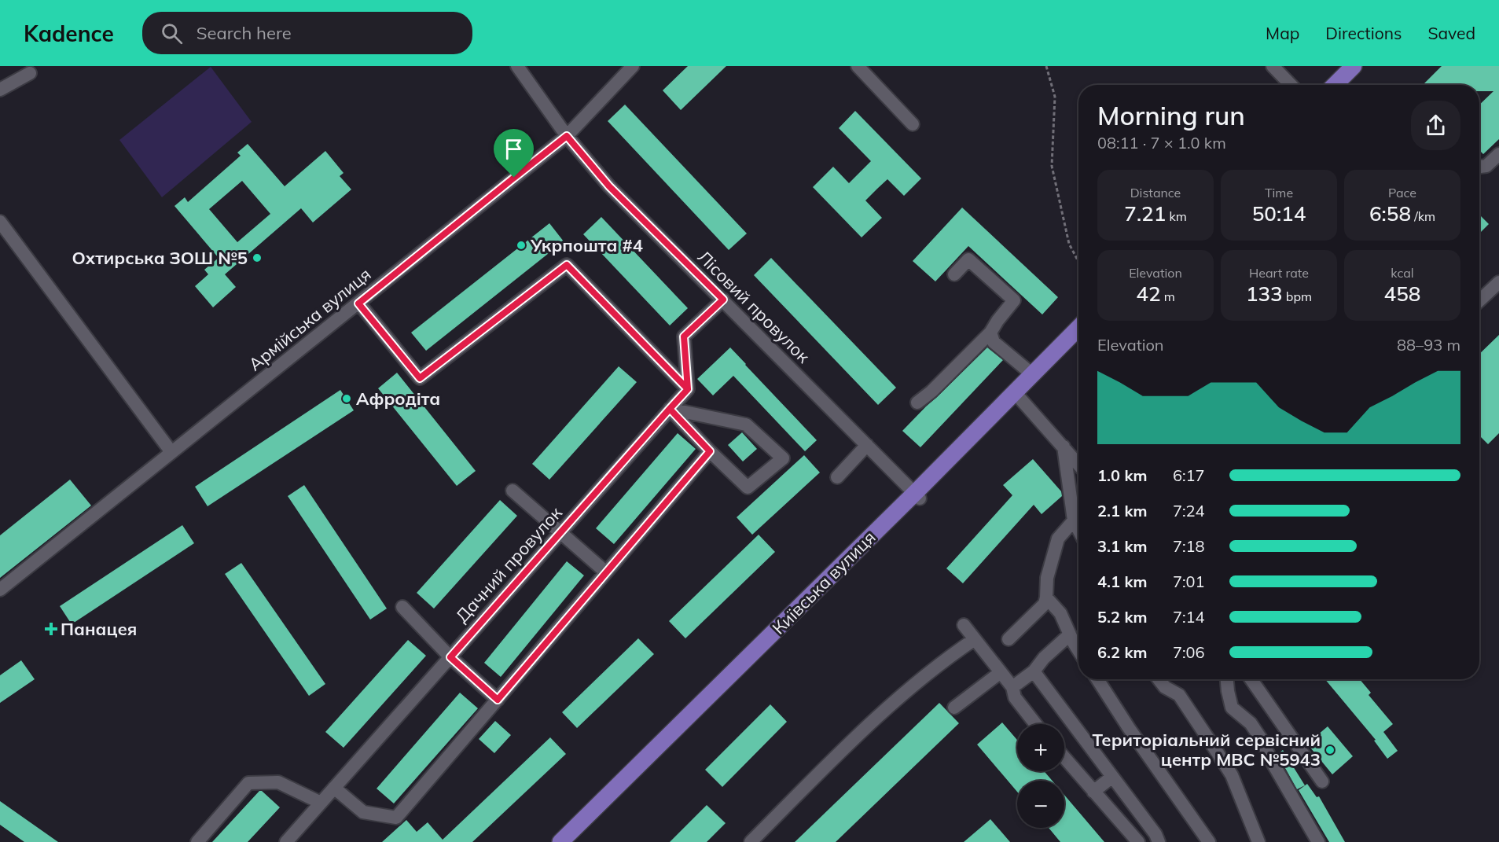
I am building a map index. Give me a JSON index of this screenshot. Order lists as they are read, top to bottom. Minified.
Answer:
{"streets":{"main road":["Київська вулиця"],"street":["Лісовий провулок","Армійська вулиця","Дачний провулок"]},"crossings":[["Лісовий провулок","Армійська вулиця"],["Лісовий провулок","Київська вулиця"]],"places":{"other":["Укрпошта #4","Охтирська ЗОШ №5","Афродіта","Територіальний сервісний центр МВС №5943"],"health":["Панацея"]},"page":{"header":"Kadence","search":"Search here","nav":["Map","Directions","Saved"],"heading":["Morning run","08:11 · 7 × 1.0 km"],"stats":[["Distance","7.21 km"],["Time","50:14"],["Pace","6:58 /km"],["Elevation","42 m"],["Heart rate","133 bpm"],["kcal","458"]],"chart":["Elevation","88–93 m"],"list":[{"name":"1.0 km","note":"6:17"},{"name":"2.1 km","note":"7:24"},{"name":"3.1 km","note":"7:18"},{"name":"4.1 km","note":"7:01"},{"name":"5.2 km","note":"7:14"},{"name":"6.2 km","note":"7:06"}],"map_buttons":["+","−"]}}
